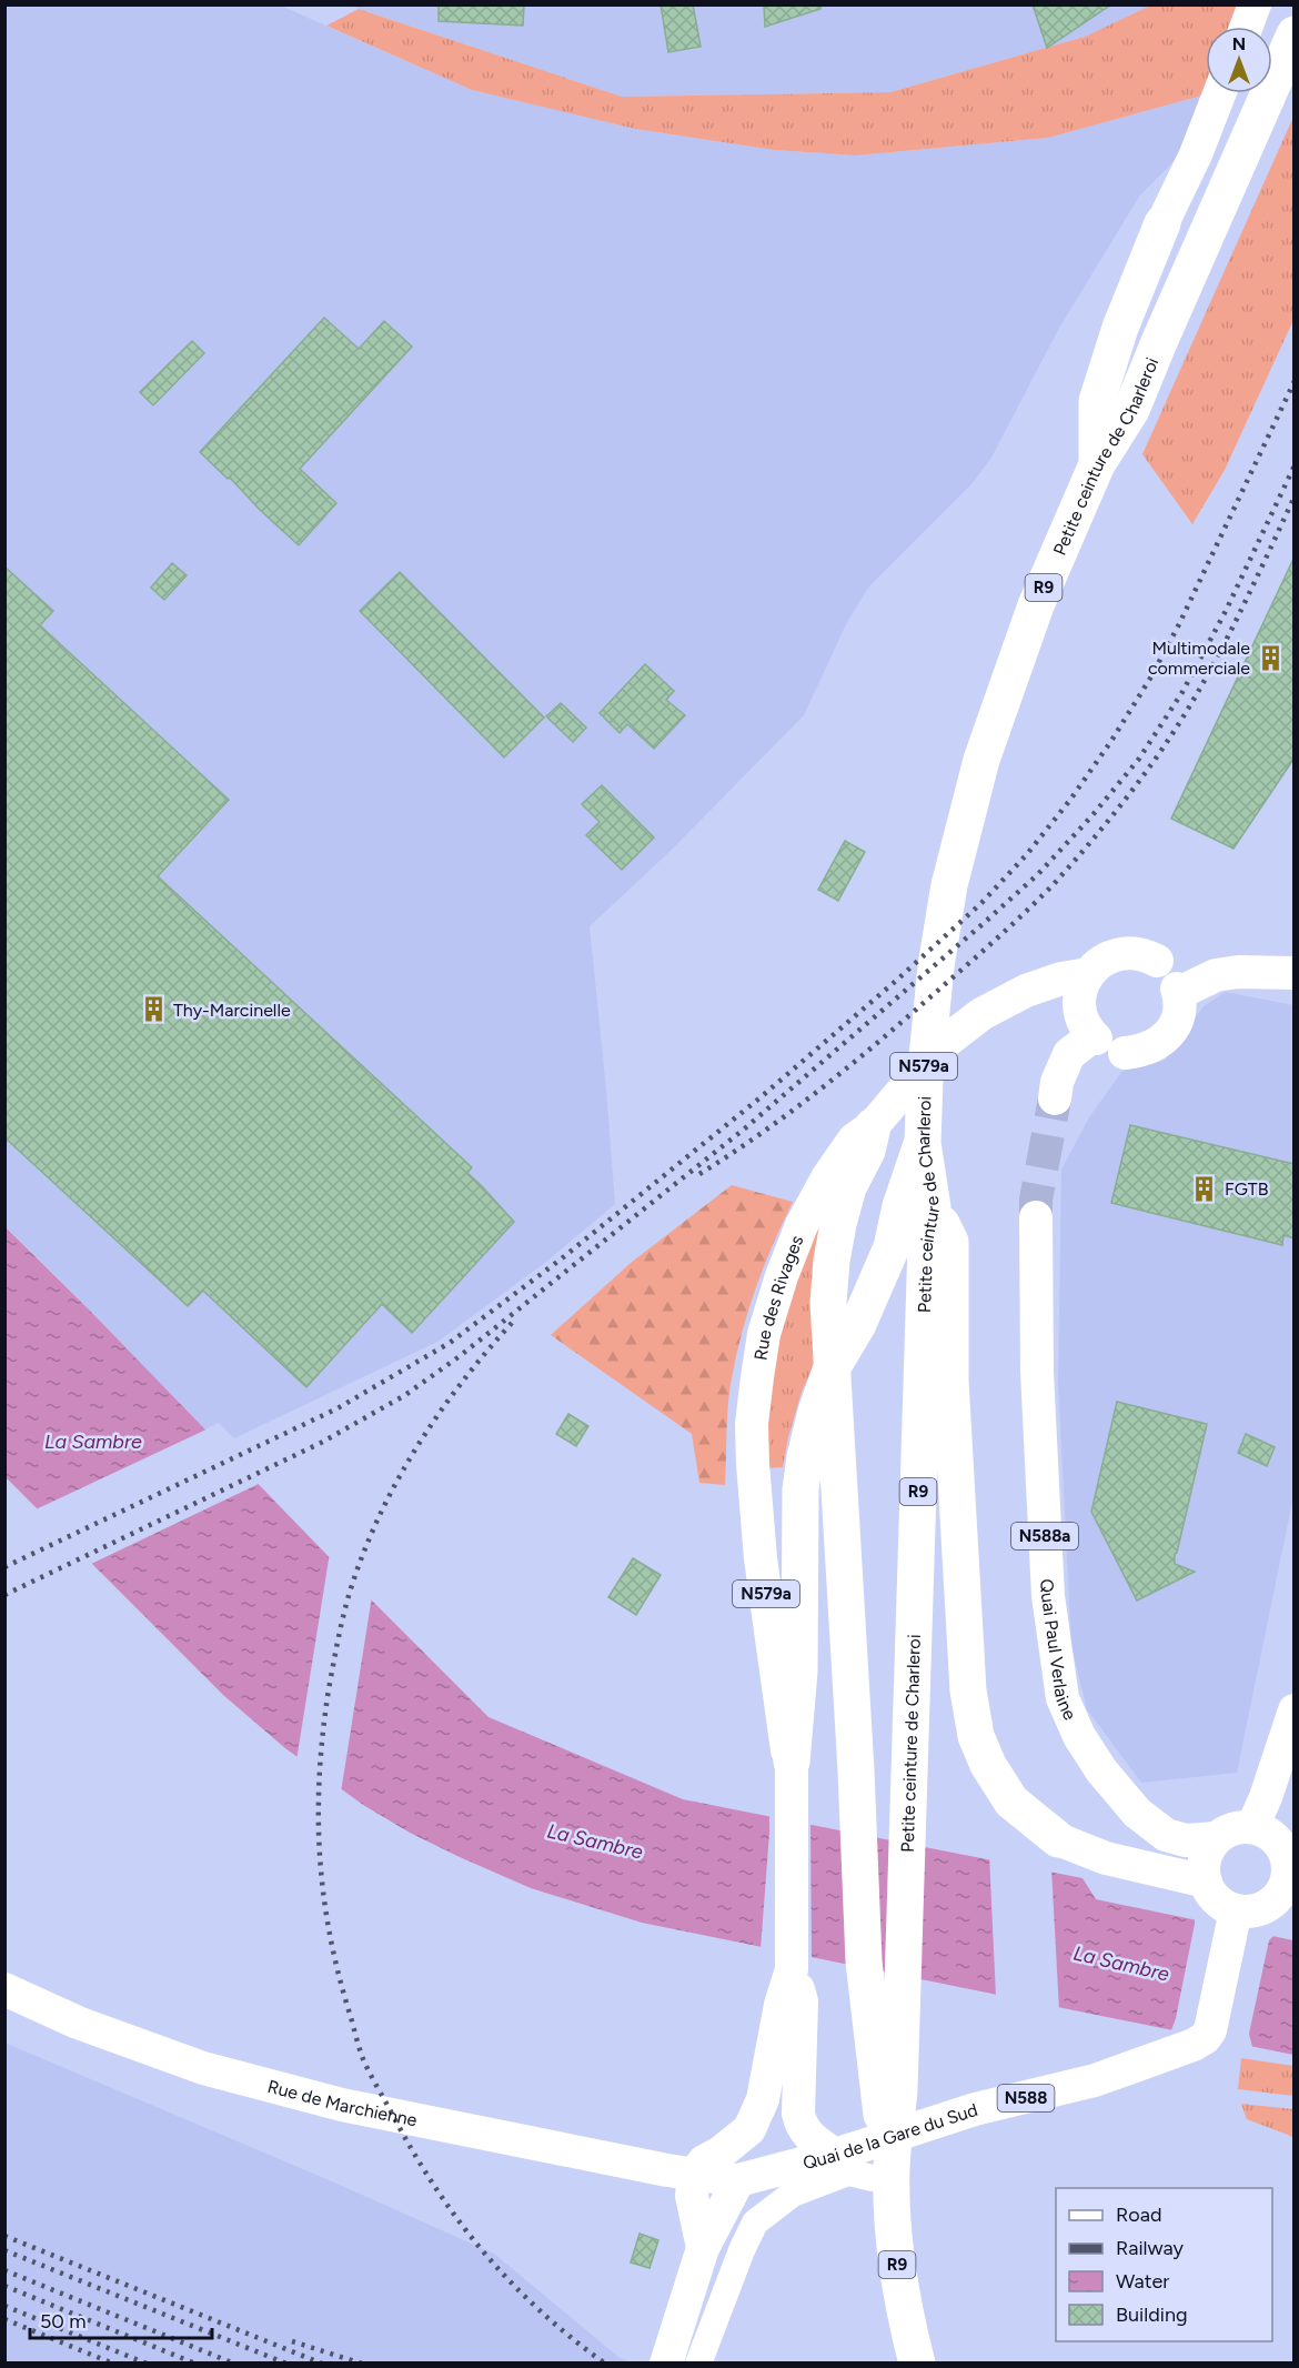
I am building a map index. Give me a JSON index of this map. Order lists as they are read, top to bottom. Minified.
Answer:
{"streets":{"highway":["Petite ceinture de Charleroi","R9"],"main road":["N579a","Rue des Rivages","N588a","Quai Paul Verlaine","N588","Rue de Marchienne","Quai de la Gare du Sud"]},"crossings":[["N579a","Rue des Rivages"],["N579a","Rue de Marchienne"],["N579a","Quai de la Gare du Sud"],["N588a","Quai Paul Verlaine"],["N588a","Quai de la Gare du Sud"],["Quai Paul Verlaine","Quai de la Gare du Sud"],["Rue de Marchienne","Quai de la Gare du Sud"]],"water":["La Sambre"],"places":{"building":["Multimodale commerciale","Thy-Marcinelle","FGTB"]},"legend":["Road","Railway","Water","Building"],"scale_bar":"50 m","north":"top"}
